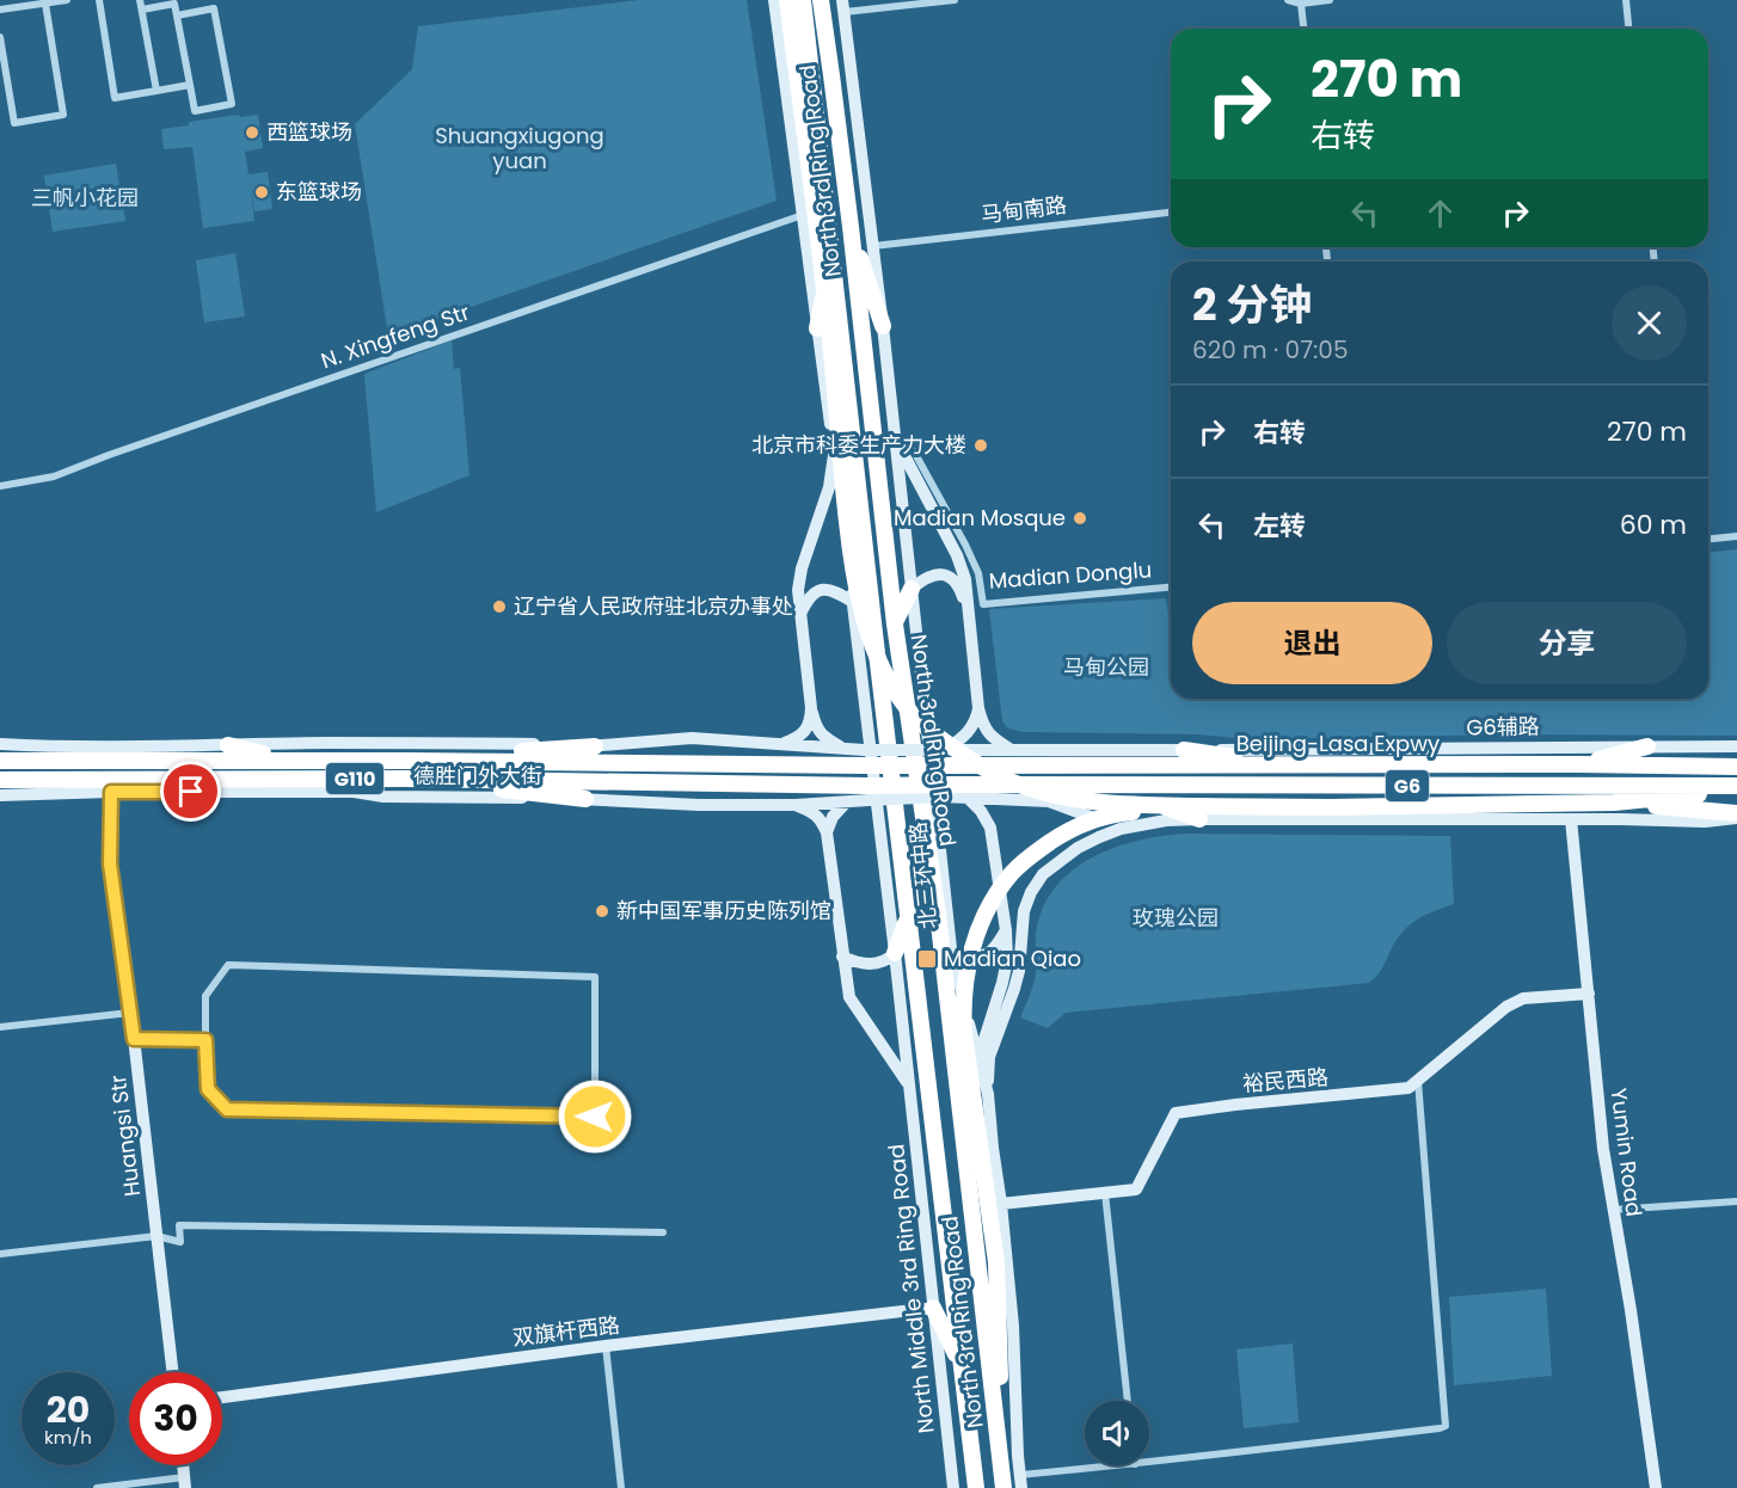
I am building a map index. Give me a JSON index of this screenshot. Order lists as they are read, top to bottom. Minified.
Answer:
{"streets":{"highway":["North 3rd Ring Road","Beijing-Lasa Expwy","德胜门外大街","G110","G6"],"street":["马甸南路","N. Xingfeng Str","Madian Donglu","G6辅路","北三环中路","裕民西路","Huangsi Str","Yumin Road","North Middle 3rd Ring Road","双旗杆西路"]},"crossings":[["马甸南路","北三环中路"],["N. Xingfeng Str","北三环中路"],["Madian Donglu","北三环中路"],["G6辅路","Beijing-Lasa Expwy"],["G6辅路","G6"],["Beijing-Lasa Expwy","G6"],["德胜门外大街","G6"],["德胜门外大街","Huangsi Str"],["北三环中路","裕民西路"],["北三环中路","North Middle 3rd Ring Road"],["裕民西路","Yumin Road"],["North Middle 3rd Ring Road","双旗杆西路"]],"parks":["Shuangxiugong yuan","三帆小花园","马甸公园","玫瑰公园"],"places":{"other":["西篮球场","东篮球场","北京市科委生产力大楼","Madian Mosque","辽宁省人民政府驻北京办事处","新中国军事历史陈列馆"],"transit":["Madian Qiao"]},"page":{"turn":["270 m","右转"],"heading":["2 分钟","620 m · 07:05"],"list":[{"name":"右转","value":"270 m"},{"name":"左转","value":"60 m"}],"buttons":["退出","分享"],"speed":"20 km/h","limit":"30"}}
